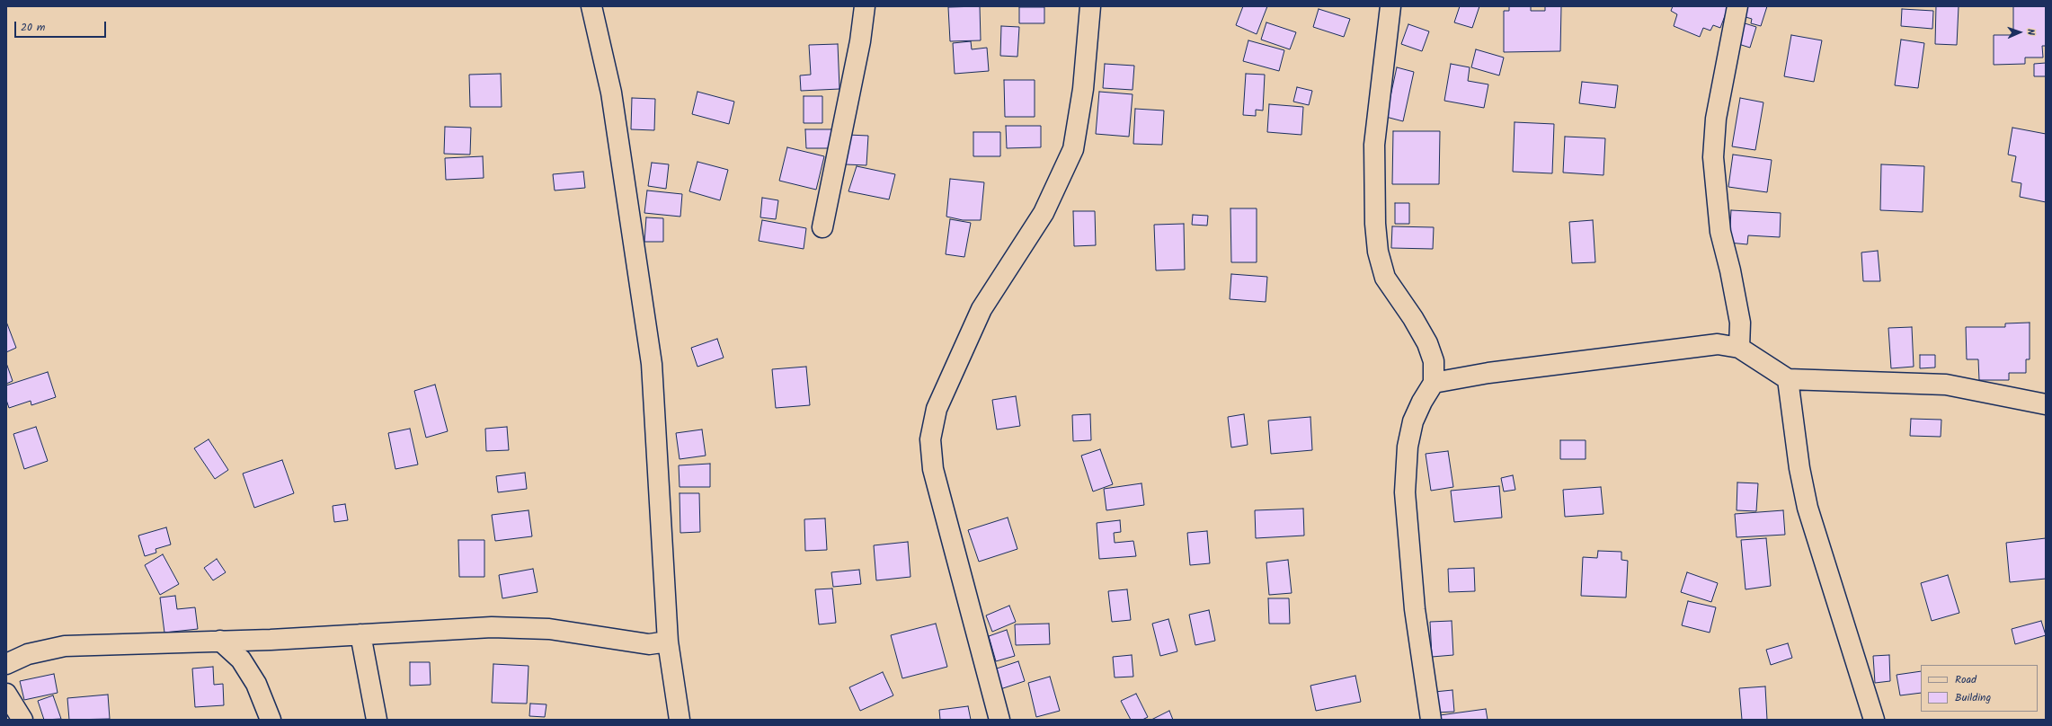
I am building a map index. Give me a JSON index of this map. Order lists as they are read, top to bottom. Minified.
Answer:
{"legend":["Road","Building"],"scale_bar":"20 m","north":"right"}
